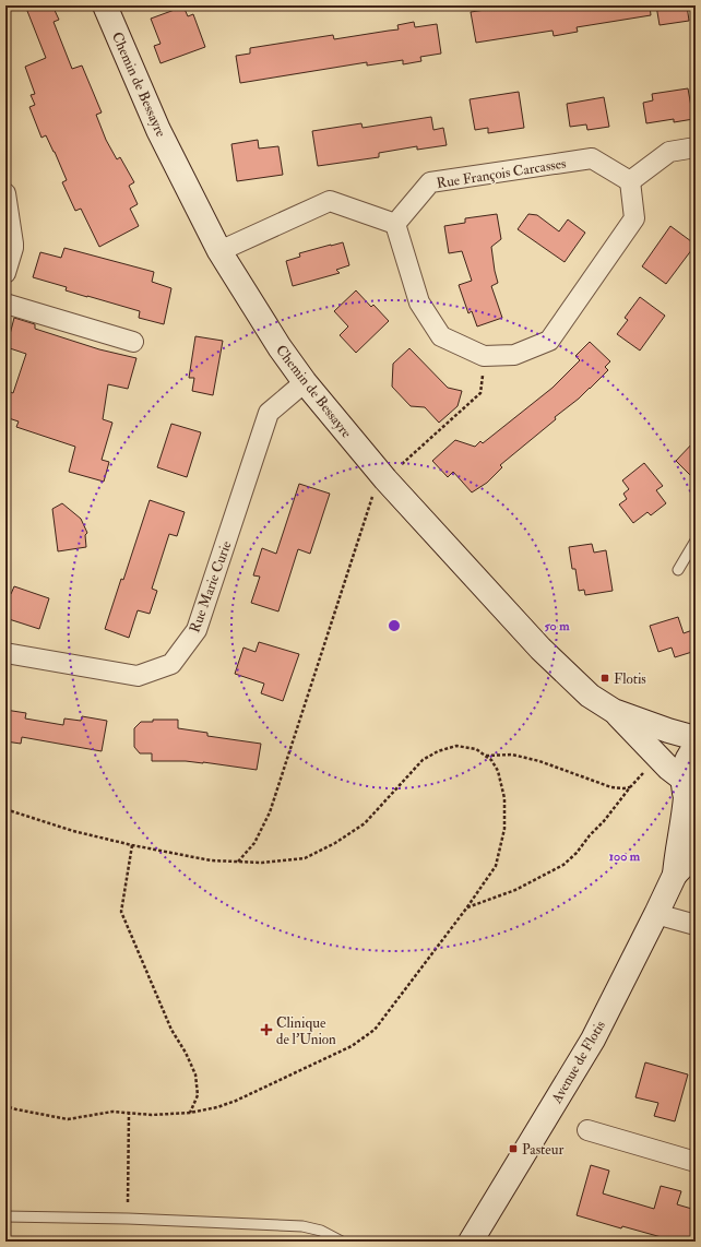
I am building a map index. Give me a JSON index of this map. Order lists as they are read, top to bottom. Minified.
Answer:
{"streets":{"street":["Chemin de Bessayre","Rue François Carcasses","Rue Marie Curie","Avenue de Flotis"]},"crossings":[["Chemin de Bessayre","Rue Marie Curie"],["Chemin de Bessayre","Avenue de Flotis"]],"places":{"transit":["Flotis","Pasteur"],"health":["Clinique de l'Union"]},"rings":["50 m","100 m"]}
